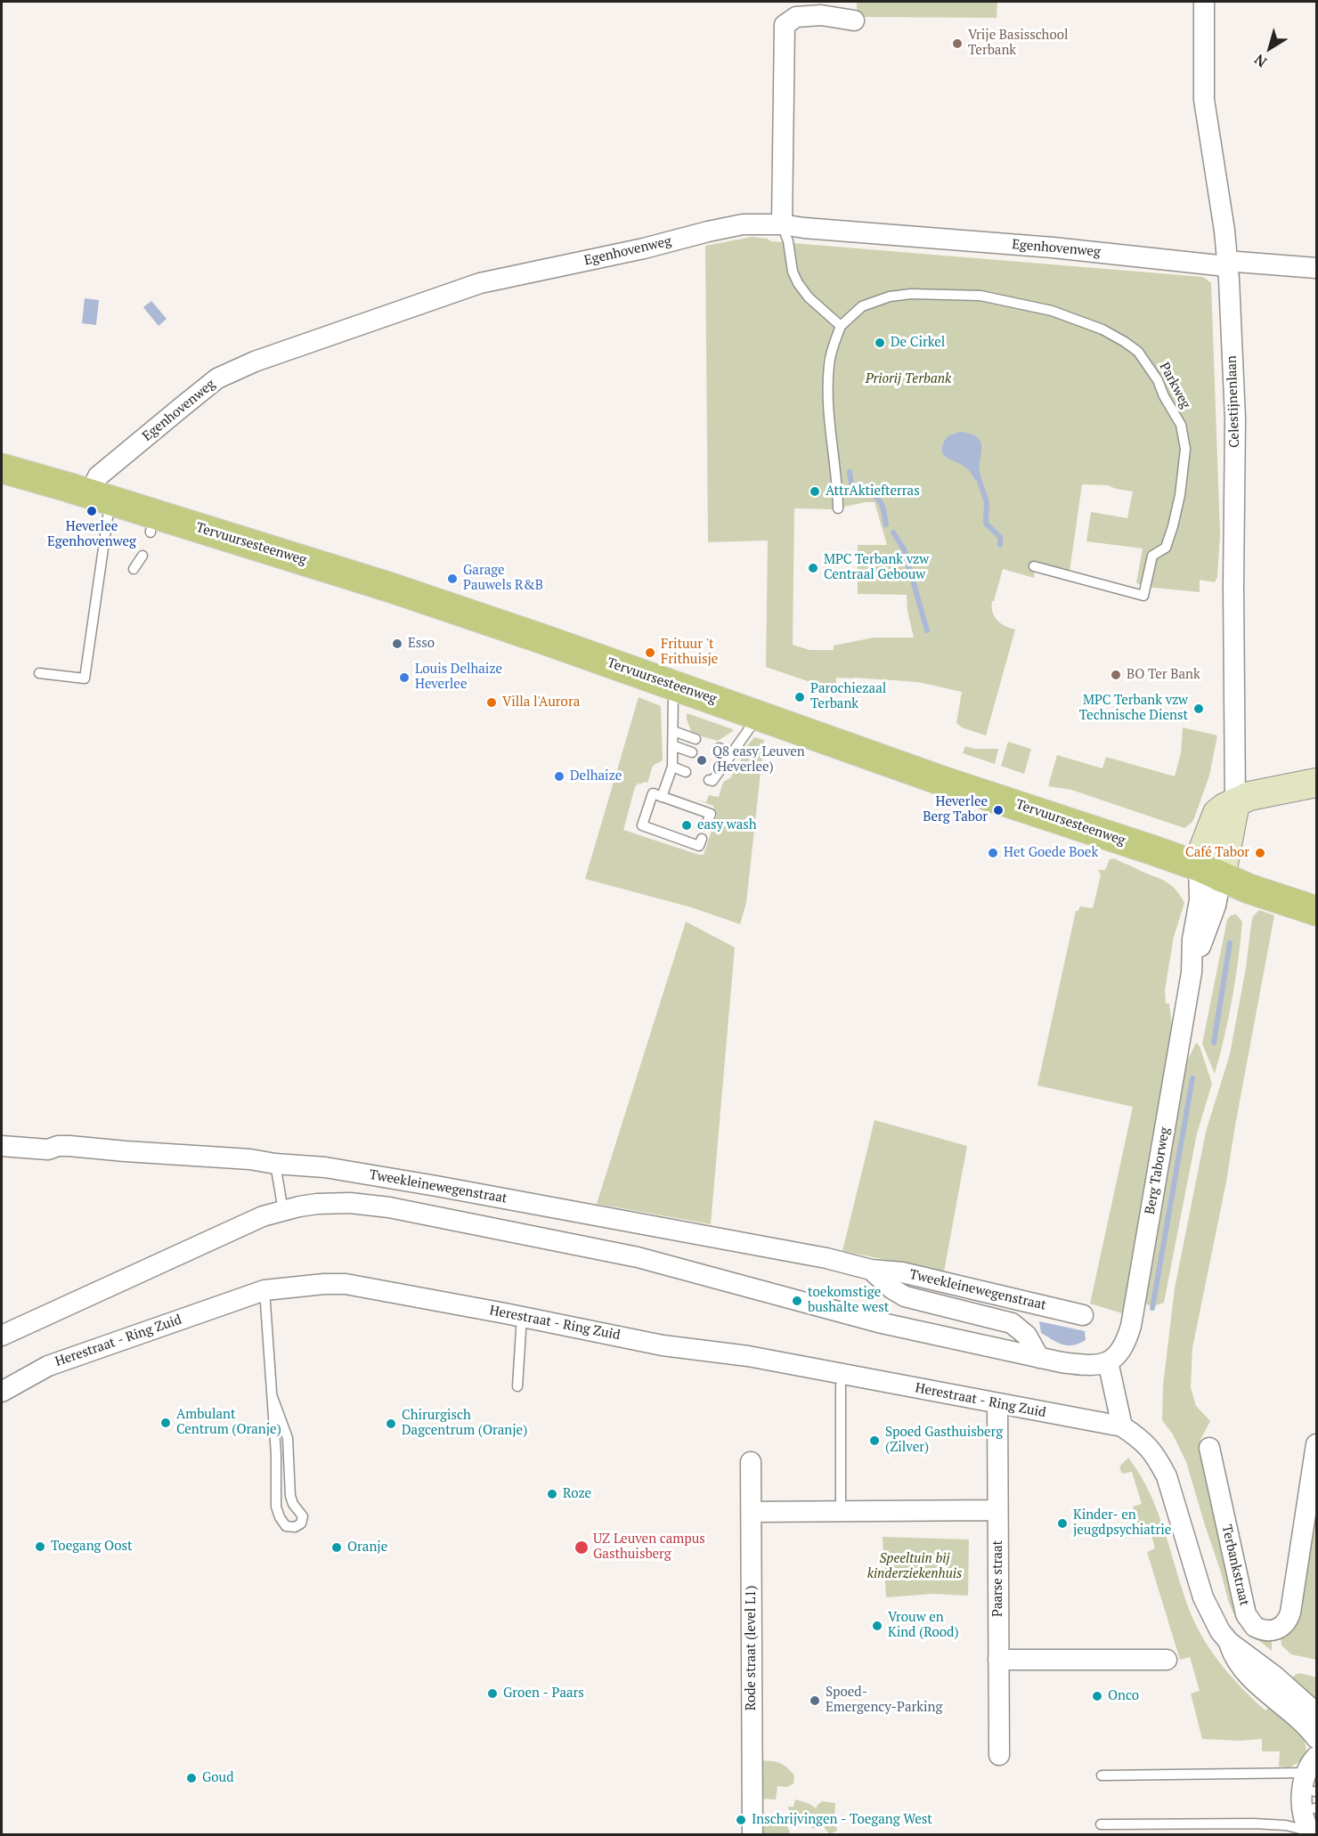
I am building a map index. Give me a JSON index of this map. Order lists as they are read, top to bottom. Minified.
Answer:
{"streets":{"main road":["Tervuursesteenweg"],"street":["Egenhovenweg","Celestijnenlaan","Berg Taborweg","Tweekleinewegenstraat","Herestraat - Ring Zuid","Terbankstraat","Paarse straat","Rode straat (level L1)"],"lane":["Parkweg"]},"crossings":[["Egenhovenweg","Celestijnenlaan"],["Egenhovenweg","Tervuursesteenweg"],["Tervuursesteenweg","Berg Taborweg"],["Herestraat - Ring Zuid","Paarse straat"]],"parks":["Priorij Terbank","Speeltuin bij kinderziekenhuis"],"places":["Vrije Basisschool Terbank","De Cirkel","AttrAktiefterras","Heverlee Egenhovenweg","MPC Terbank vzw Centraal Gebouw","Garage Pauwels R&B","Esso","Frituur 't Frithuisje","BO Ter Bank","Louis Delhaize Heverlee","Parochiezaal Terbank","Villa l'Aurora","MPC Terbank vzw Technische Dienst","Q8 easy Leuven (Heverlee)","Delhaize","Heverlee Berg Tabor","easy wash","Het Goede Boek","Café Tabor","toekomstige bushalte west","Ambulant Centrum (Oranje)","Chirurgisch Dagcentrum (Oranje)","Spoed Gasthuisberg (Zilver)","Roze","Kinder- en jeugdpsychiatrie","Toegang Oost","Oranje","UZ Leuven campus Gasthuisberg","Vrouw en Kind (Rood)","Groen - Paars","Onco","Spoed- Emergency-Parking","Goud","Inschrijvingen - Toegang West"],"north":"bottom left"}
